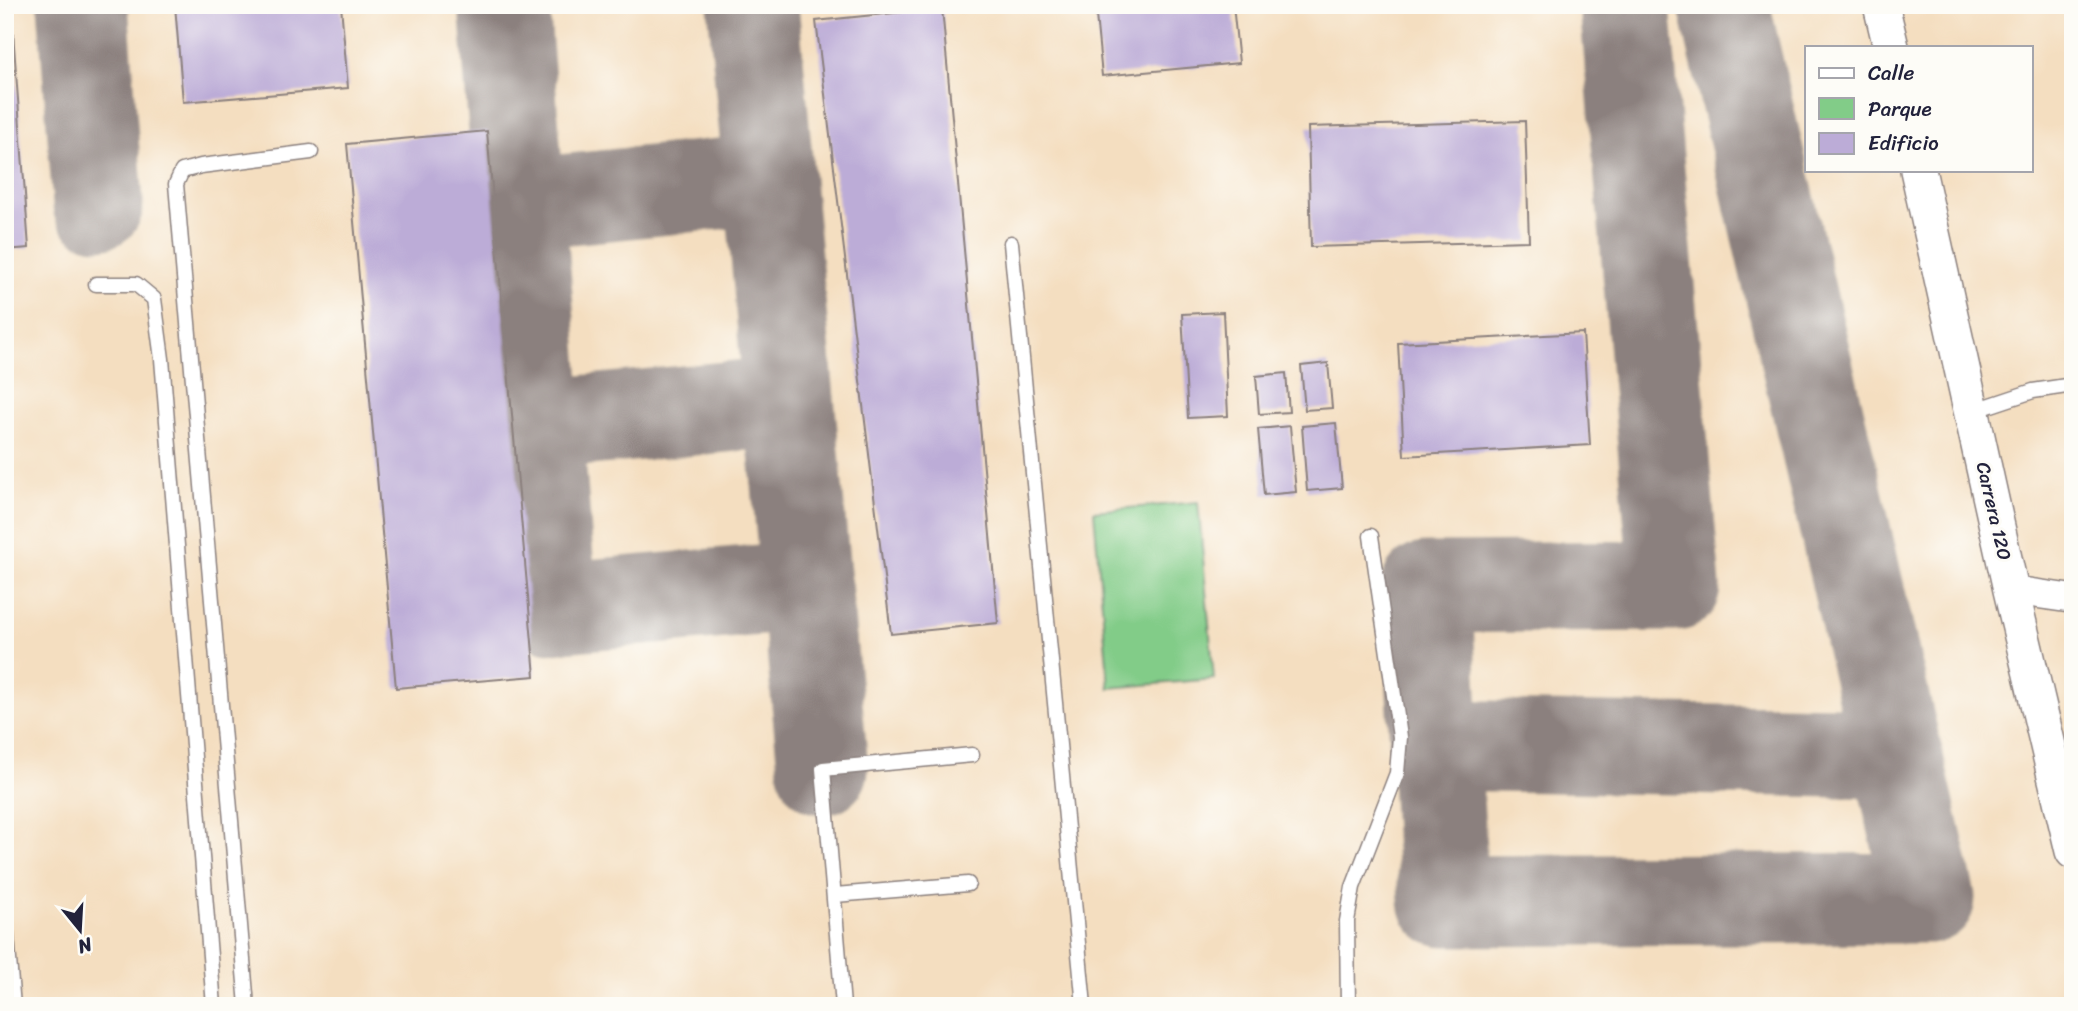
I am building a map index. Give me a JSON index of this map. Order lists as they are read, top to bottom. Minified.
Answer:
{"streets":{"street":["Carrera 120"]},"legend":["Calle","Parque","Edificio"],"north":"bottom"}
